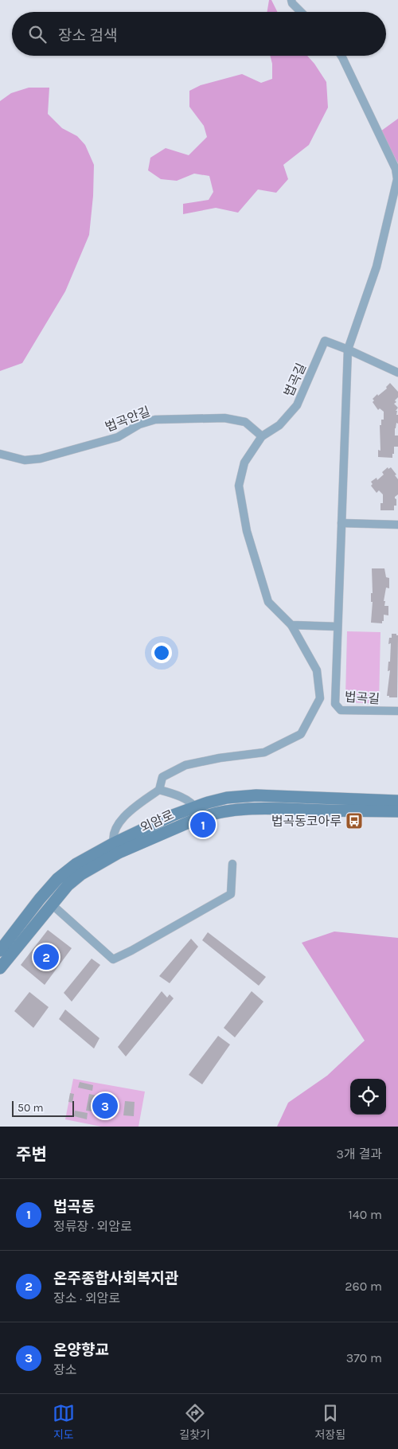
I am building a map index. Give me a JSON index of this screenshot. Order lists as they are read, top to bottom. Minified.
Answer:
{"streets":{"main road":["외암로"],"street":["법곡길","법곡안길"]},"crossings":[["법곡길","법곡안길"]],"places":{"bus stop":["법곡동코아루"]},"scale_bar":"50 m","page":{"search":"장소 검색","pins":["1","2","3"],"scale":"50 m","heading":["주변","3개 결과"],"list":[{"mark":"1","name":"법곡동","note":"정류장 · 외암로","value":"140 m"},{"mark":"2","name":"온주종합사회복지관","note":"장소 · 외암로","value":"260 m"},{"mark":"3","name":"온양향교","note":"장소","value":"370 m"}],"nav":["지도","길찾기","저장됨"]}}
